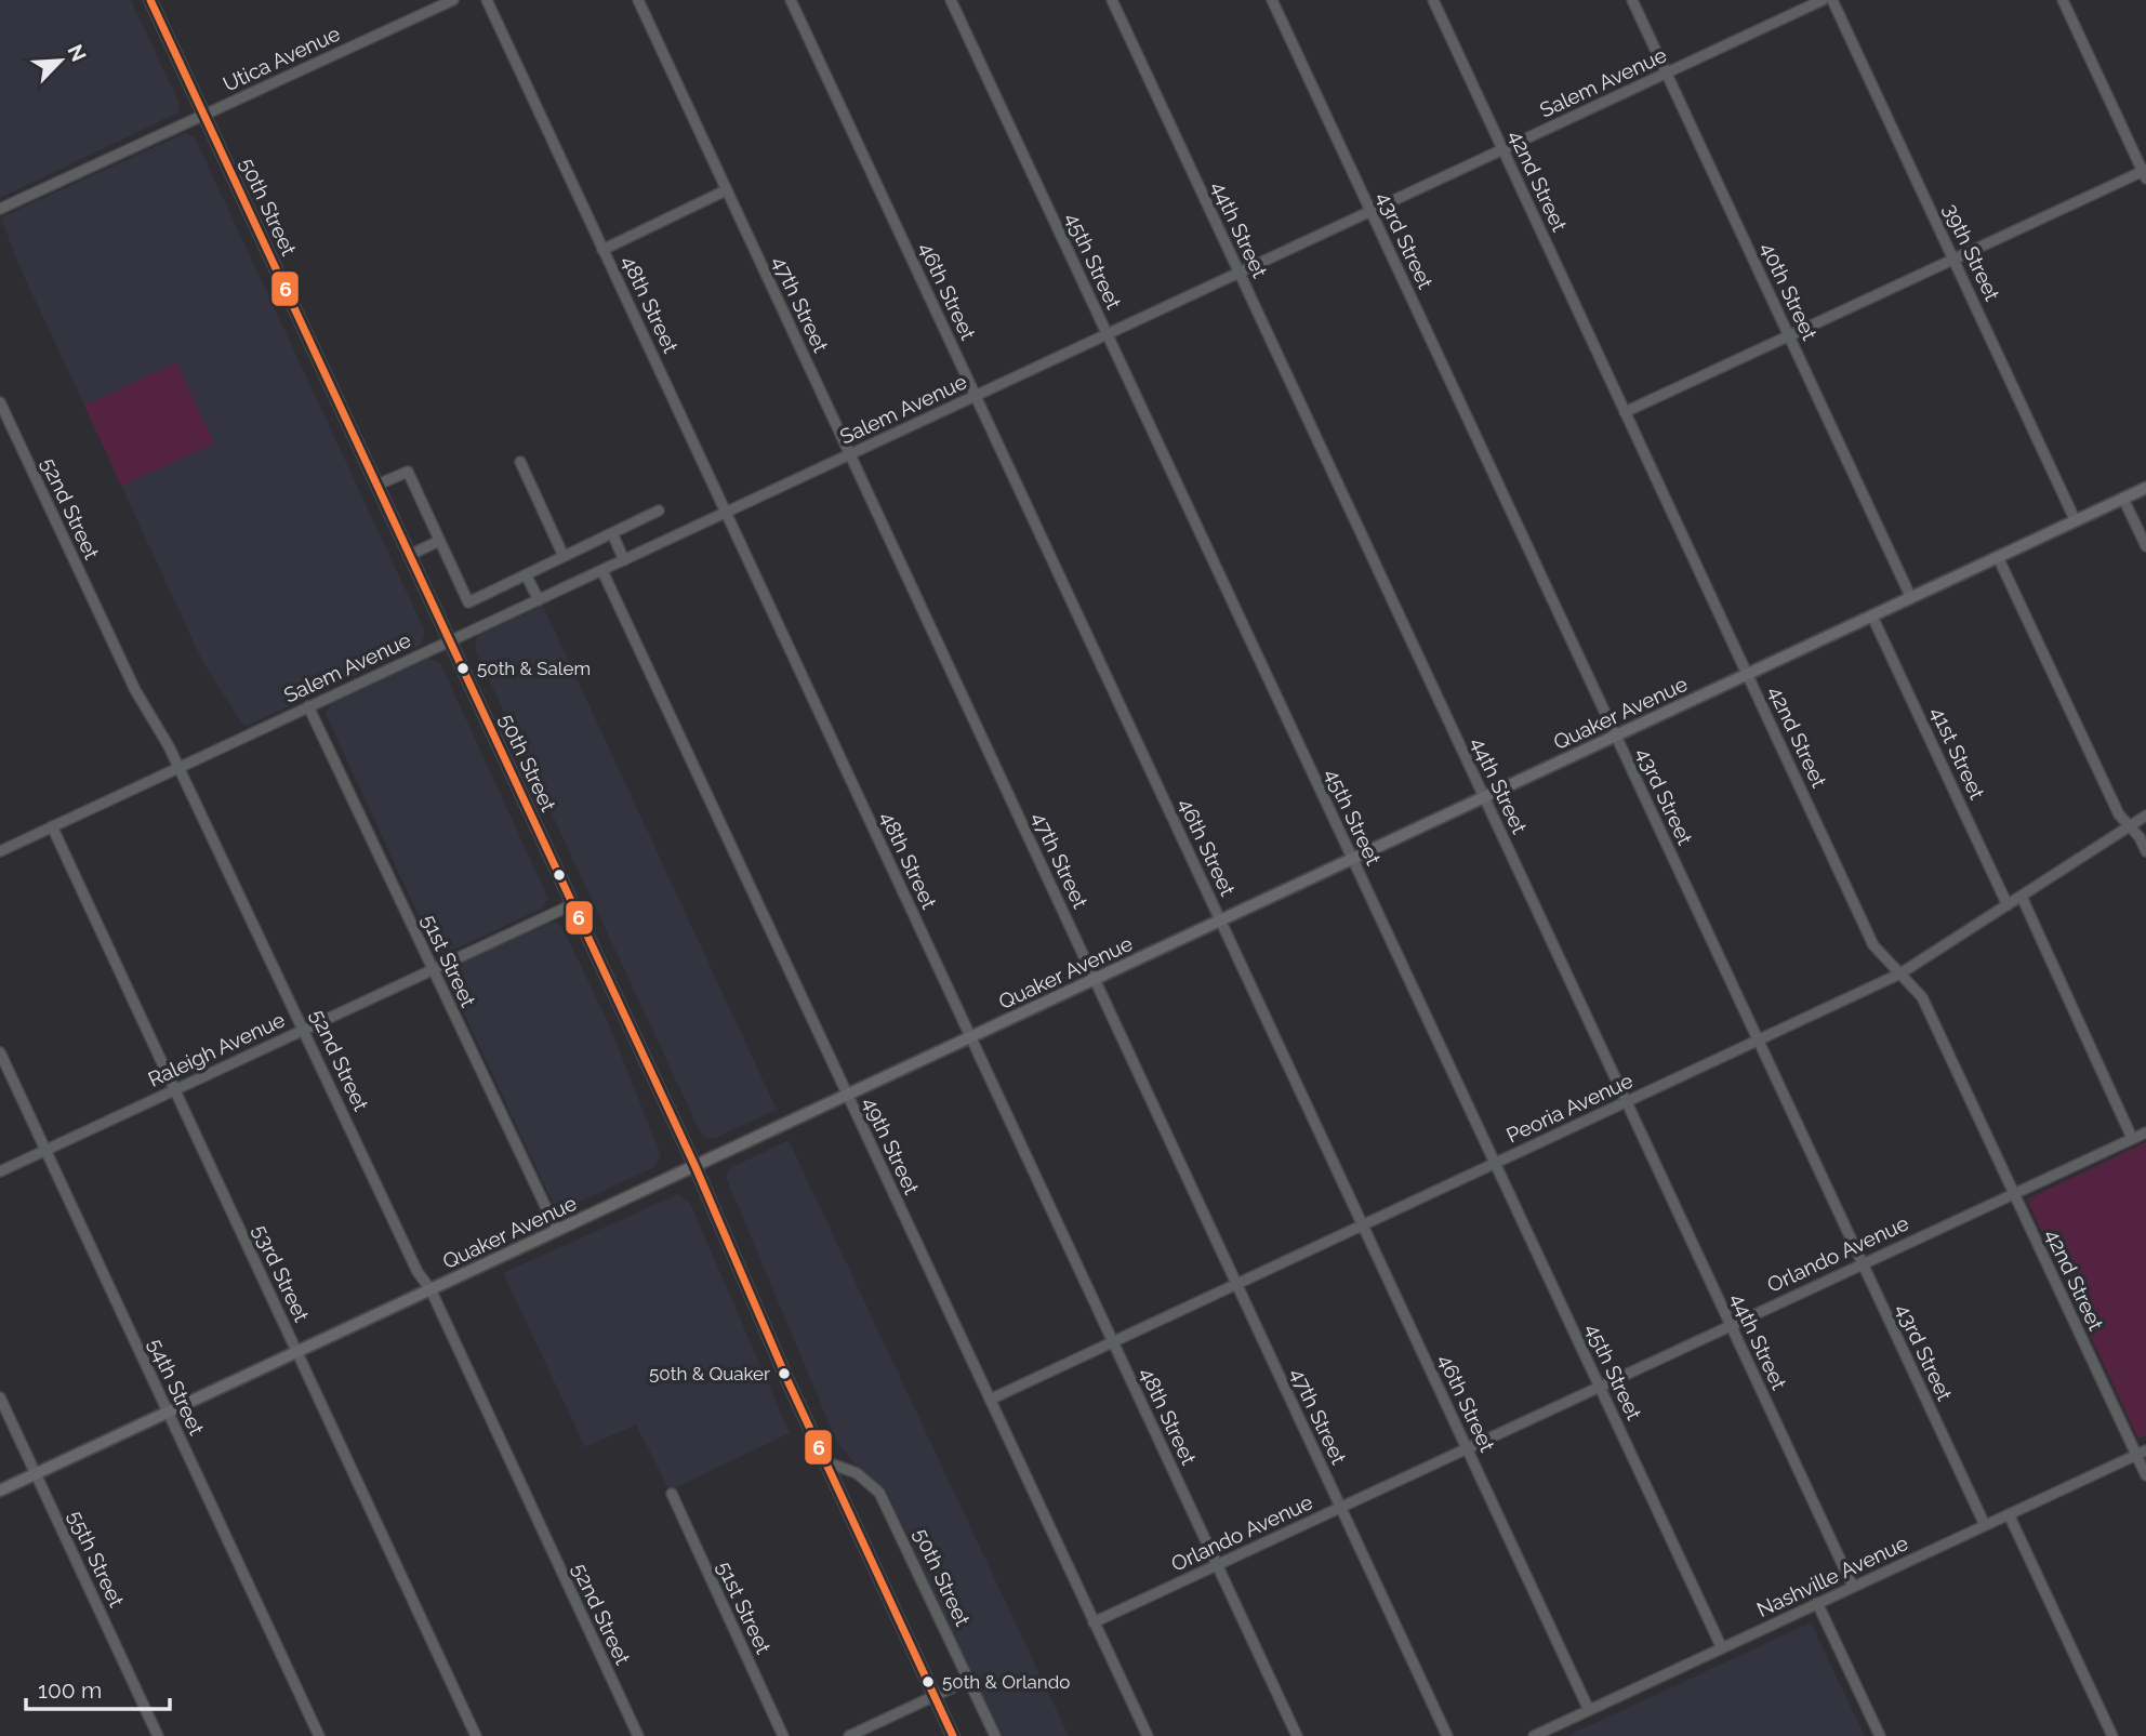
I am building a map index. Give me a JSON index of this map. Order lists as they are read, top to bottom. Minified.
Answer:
{"streets":{"main road":["50th Street","Quaker Avenue"],"street":["Utica Avenue","Salem Avenue","42nd Street","44th Street","43rd Street","39th Street","45th Street","46th Street","40th Street","48th Street","47th Street","52nd Street","41st Street","51st Street","Raleigh Avenue","Peoria Avenue","49th Street","Orlando Avenue","53rd Street","54th Street","55th Street","Nashville Avenue"]},"crossings":[["Utica Avenue","50th Street"],["Salem Avenue","42nd Street"],["Salem Avenue","50th Street"],["Salem Avenue","44th Street"],["Salem Avenue","43rd Street"],["Salem Avenue","45th Street"],["Salem Avenue","46th Street"],["Salem Avenue","40th Street"],["Salem Avenue","48th Street"],["Salem Avenue","47th Street"],["Salem Avenue","52nd Street"],["Salem Avenue","51st Street"],["Salem Avenue","49th Street"],["Salem Avenue","53rd Street"],["42nd Street","Quaker Avenue"],["42nd Street","Peoria Avenue"],["42nd Street","Orlando Avenue"],["42nd Street","Nashville Avenue"],["50th Street","Quaker Avenue"],["50th Street","Raleigh Avenue"],["44th Street","Quaker Avenue"],["44th Street","Peoria Avenue"],["44th Street","Orlando Avenue"],["44th Street","Nashville Avenue"],["43rd Street","Quaker Avenue"],["43rd Street","Peoria Avenue"],["43rd Street","Orlando Avenue"],["43rd Street","Nashville Avenue"],["39th Street","Quaker Avenue"],["45th Street","Quaker Avenue"],["45th Street","Peoria Avenue"],["45th Street","Orlando Avenue"],["45th Street","Nashville Avenue"],["46th Street","Quaker Avenue"],["46th Street","Peoria Avenue"],["46th Street","Orlando Avenue"],["46th Street","Nashville Avenue"],["40th Street","Quaker Avenue"],["48th Street","Quaker Avenue"],["48th Street","Peoria Avenue"],["48th Street","Orlando Avenue"],["47th Street","Quaker Avenue"],["47th Street","Peoria Avenue"],["47th Street","Orlando Avenue"],["52nd Street","Quaker Avenue"],["52nd Street","Raleigh Avenue"],["Quaker Avenue","41st Street"],["Quaker Avenue","51st Street"],["Quaker Avenue","49th Street"],["Quaker Avenue","53rd Street"],["Quaker Avenue","54th Street"],["Quaker Avenue","55th Street"],["41st Street","Peoria Avenue"],["51st Street","Raleigh Avenue"],["Raleigh Avenue","53rd Street"],["Raleigh Avenue","54th Street"],["Peoria Avenue","49th Street"],["49th Street","Orlando Avenue"]],"places":["50th & Salem","50th & Quaker","50th & Orlando"],"lines":["transit line 6"],"scale_bar":"100 m","north":"top right"}
